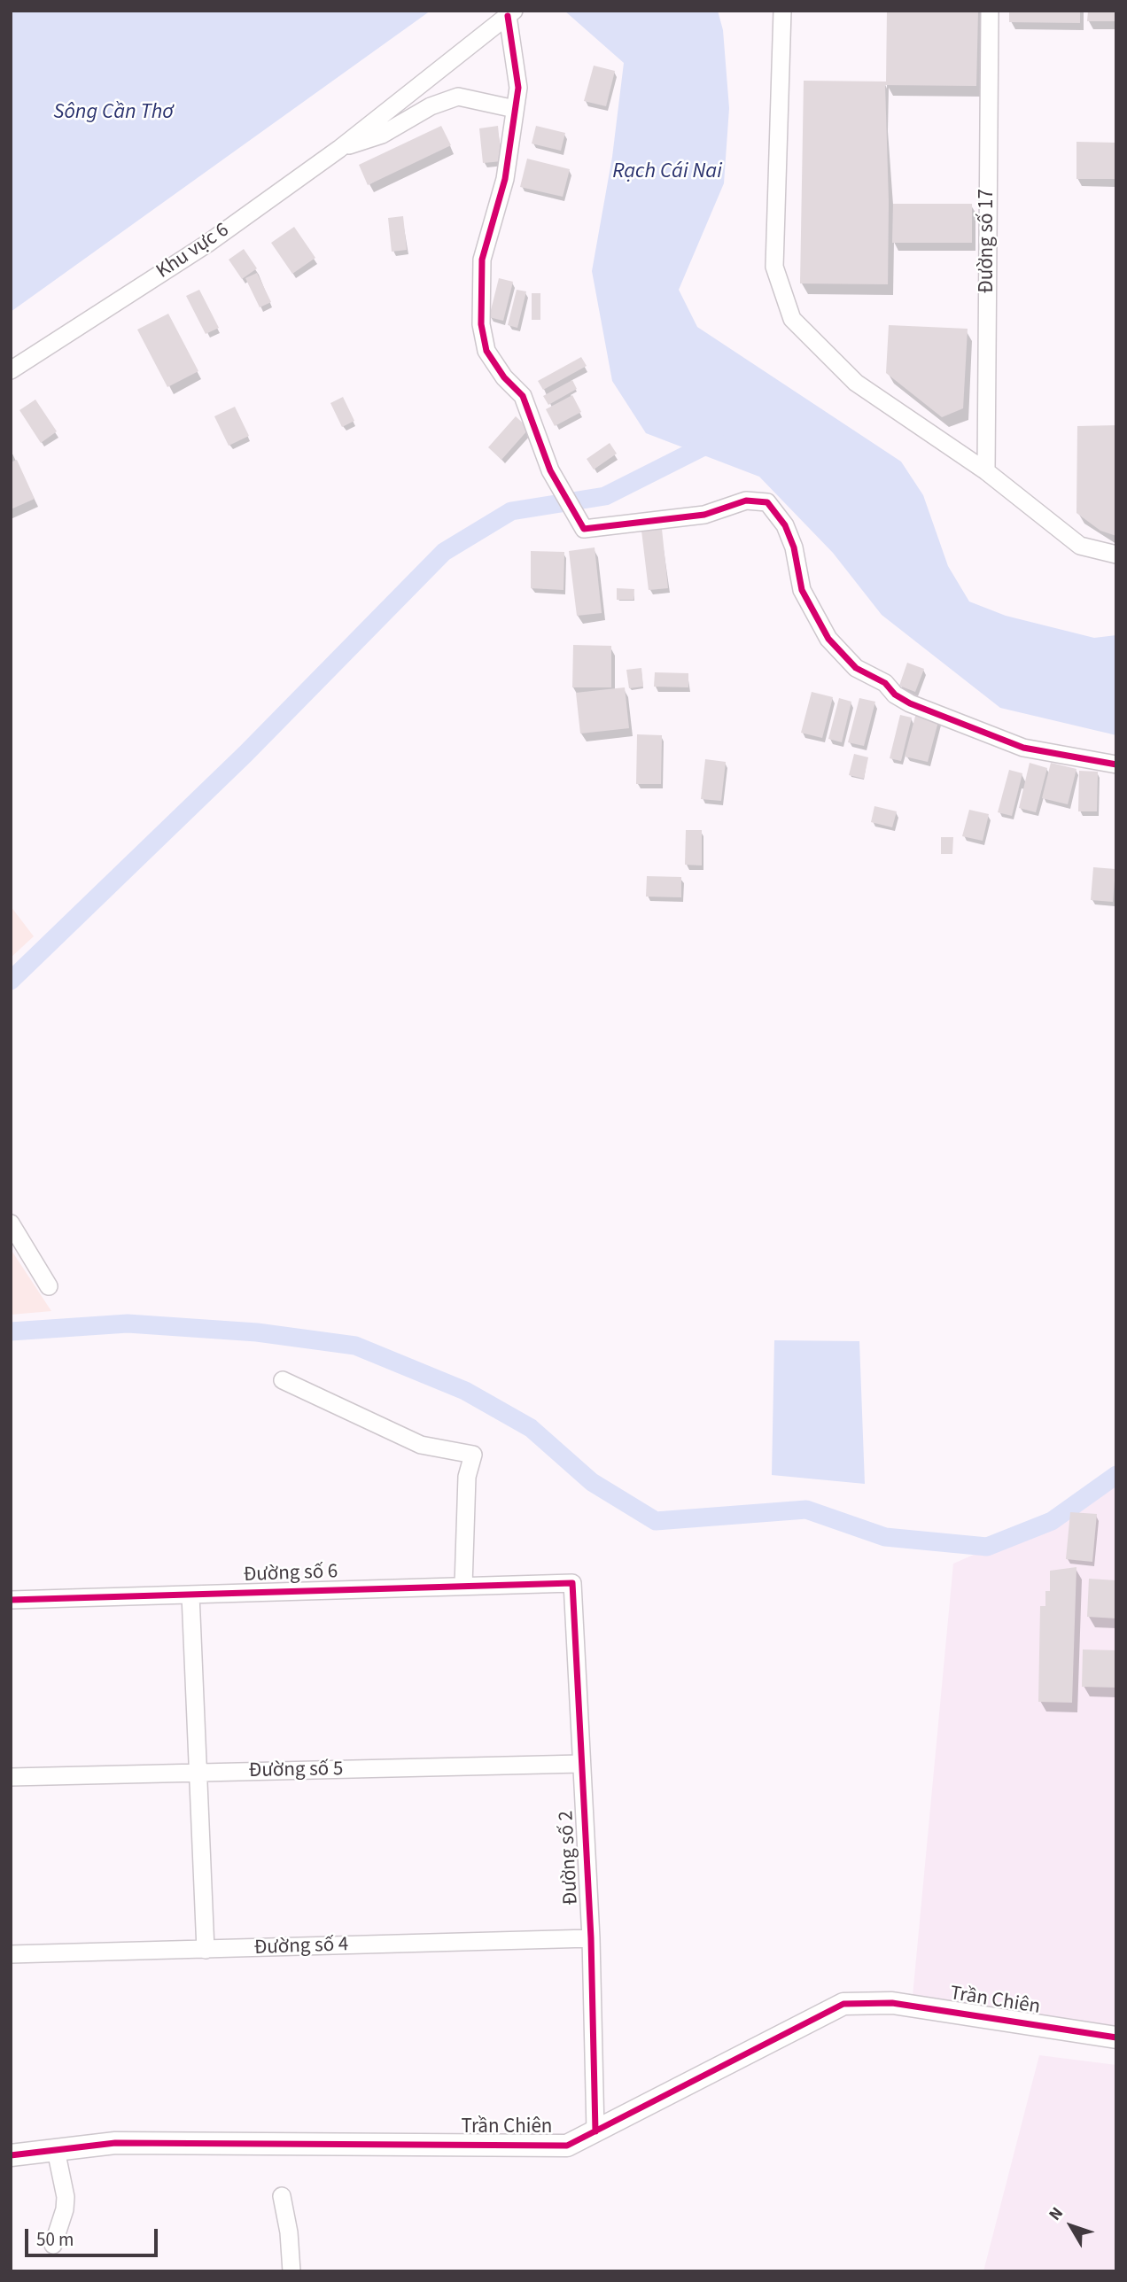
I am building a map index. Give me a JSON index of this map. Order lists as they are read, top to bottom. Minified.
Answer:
{"streets":{"street":["Đường số 17","Khu vực 6","Đường số 6","Đường số 5","Đường số 2","Đường số 4","Trần Chiên"]},"crossings":[["Đường số 6","Đường số 2"],["Đường số 5","Đường số 2"],["Đường số 2","Đường số 4"],["Đường số 2","Trần Chiên"]],"water":["Sông Cần Thơ","Rạch Cái Nai"],"scale_bar":"50 m","north":"top left"}
